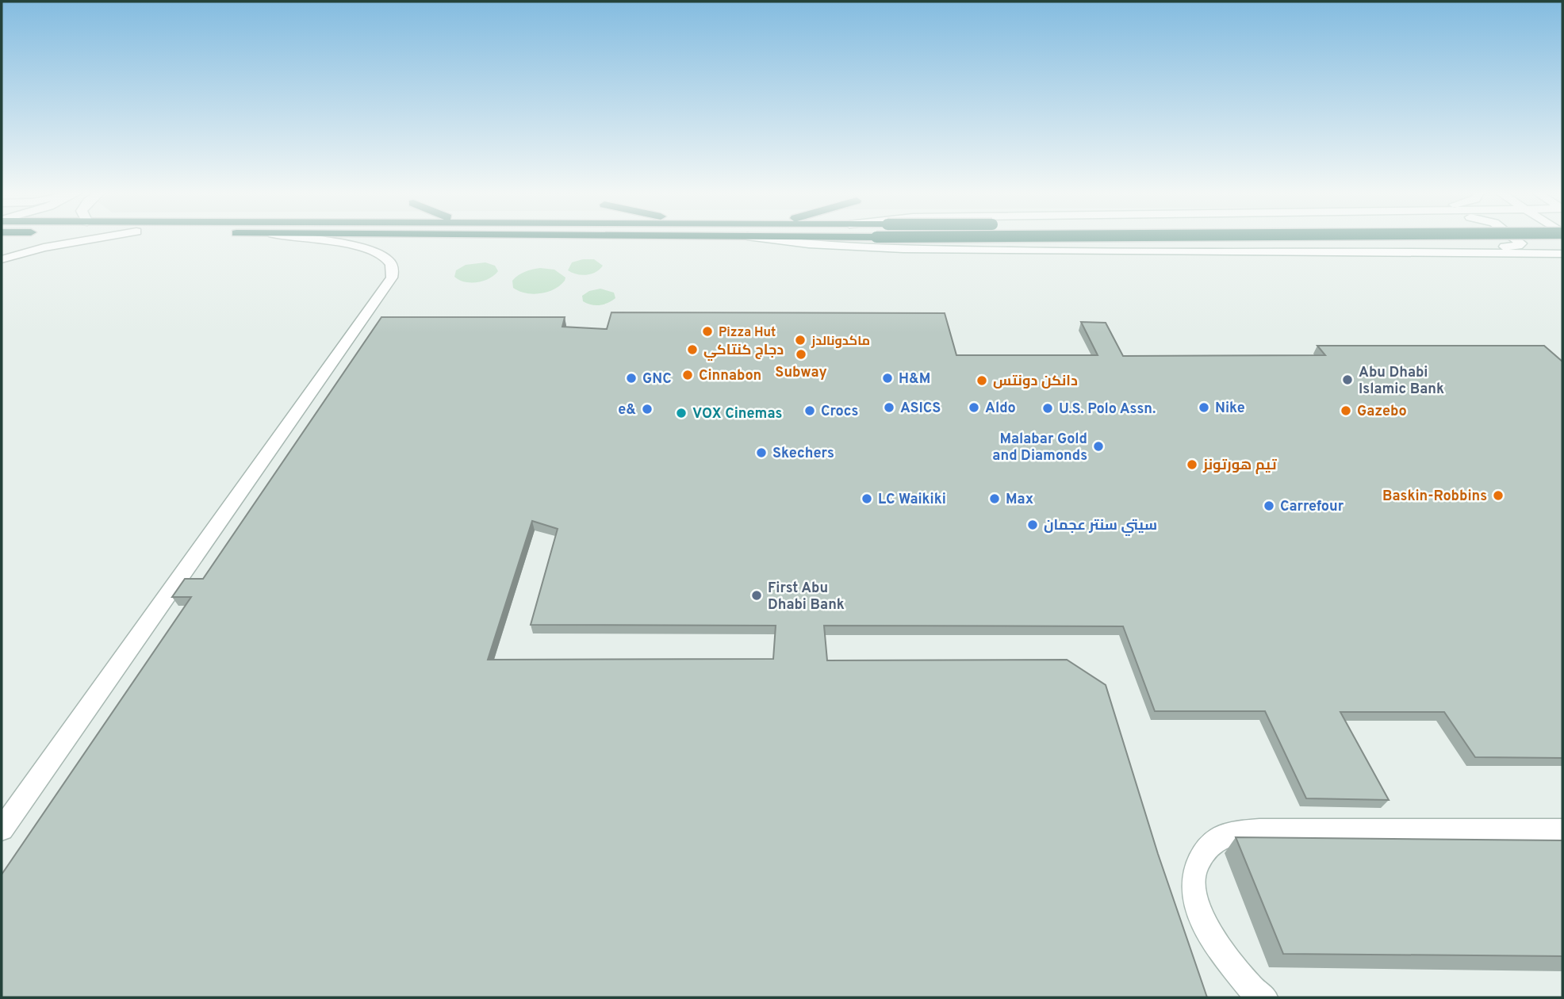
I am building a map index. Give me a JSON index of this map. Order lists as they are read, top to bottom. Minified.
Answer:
{"places":["Pizza Hut","ماكدونالدز","دجاج كنتاكي","Subway","Cinnabon","GNC","H&M","Abu Dhabi Islamic Bank","دانكن دونتس","ASICS","Aldo","Nike","U.S. Polo Assn.","e&","Crocs","Gazebo","VOX Cinemas","Malabar Gold and Diamonds","Skechers","تيم هورتونز","Baskin-Robbins","LC Waikiki","Max","Carrefour","سيتي سنتر عجمان","First Abu Dhabi Bank"]}
